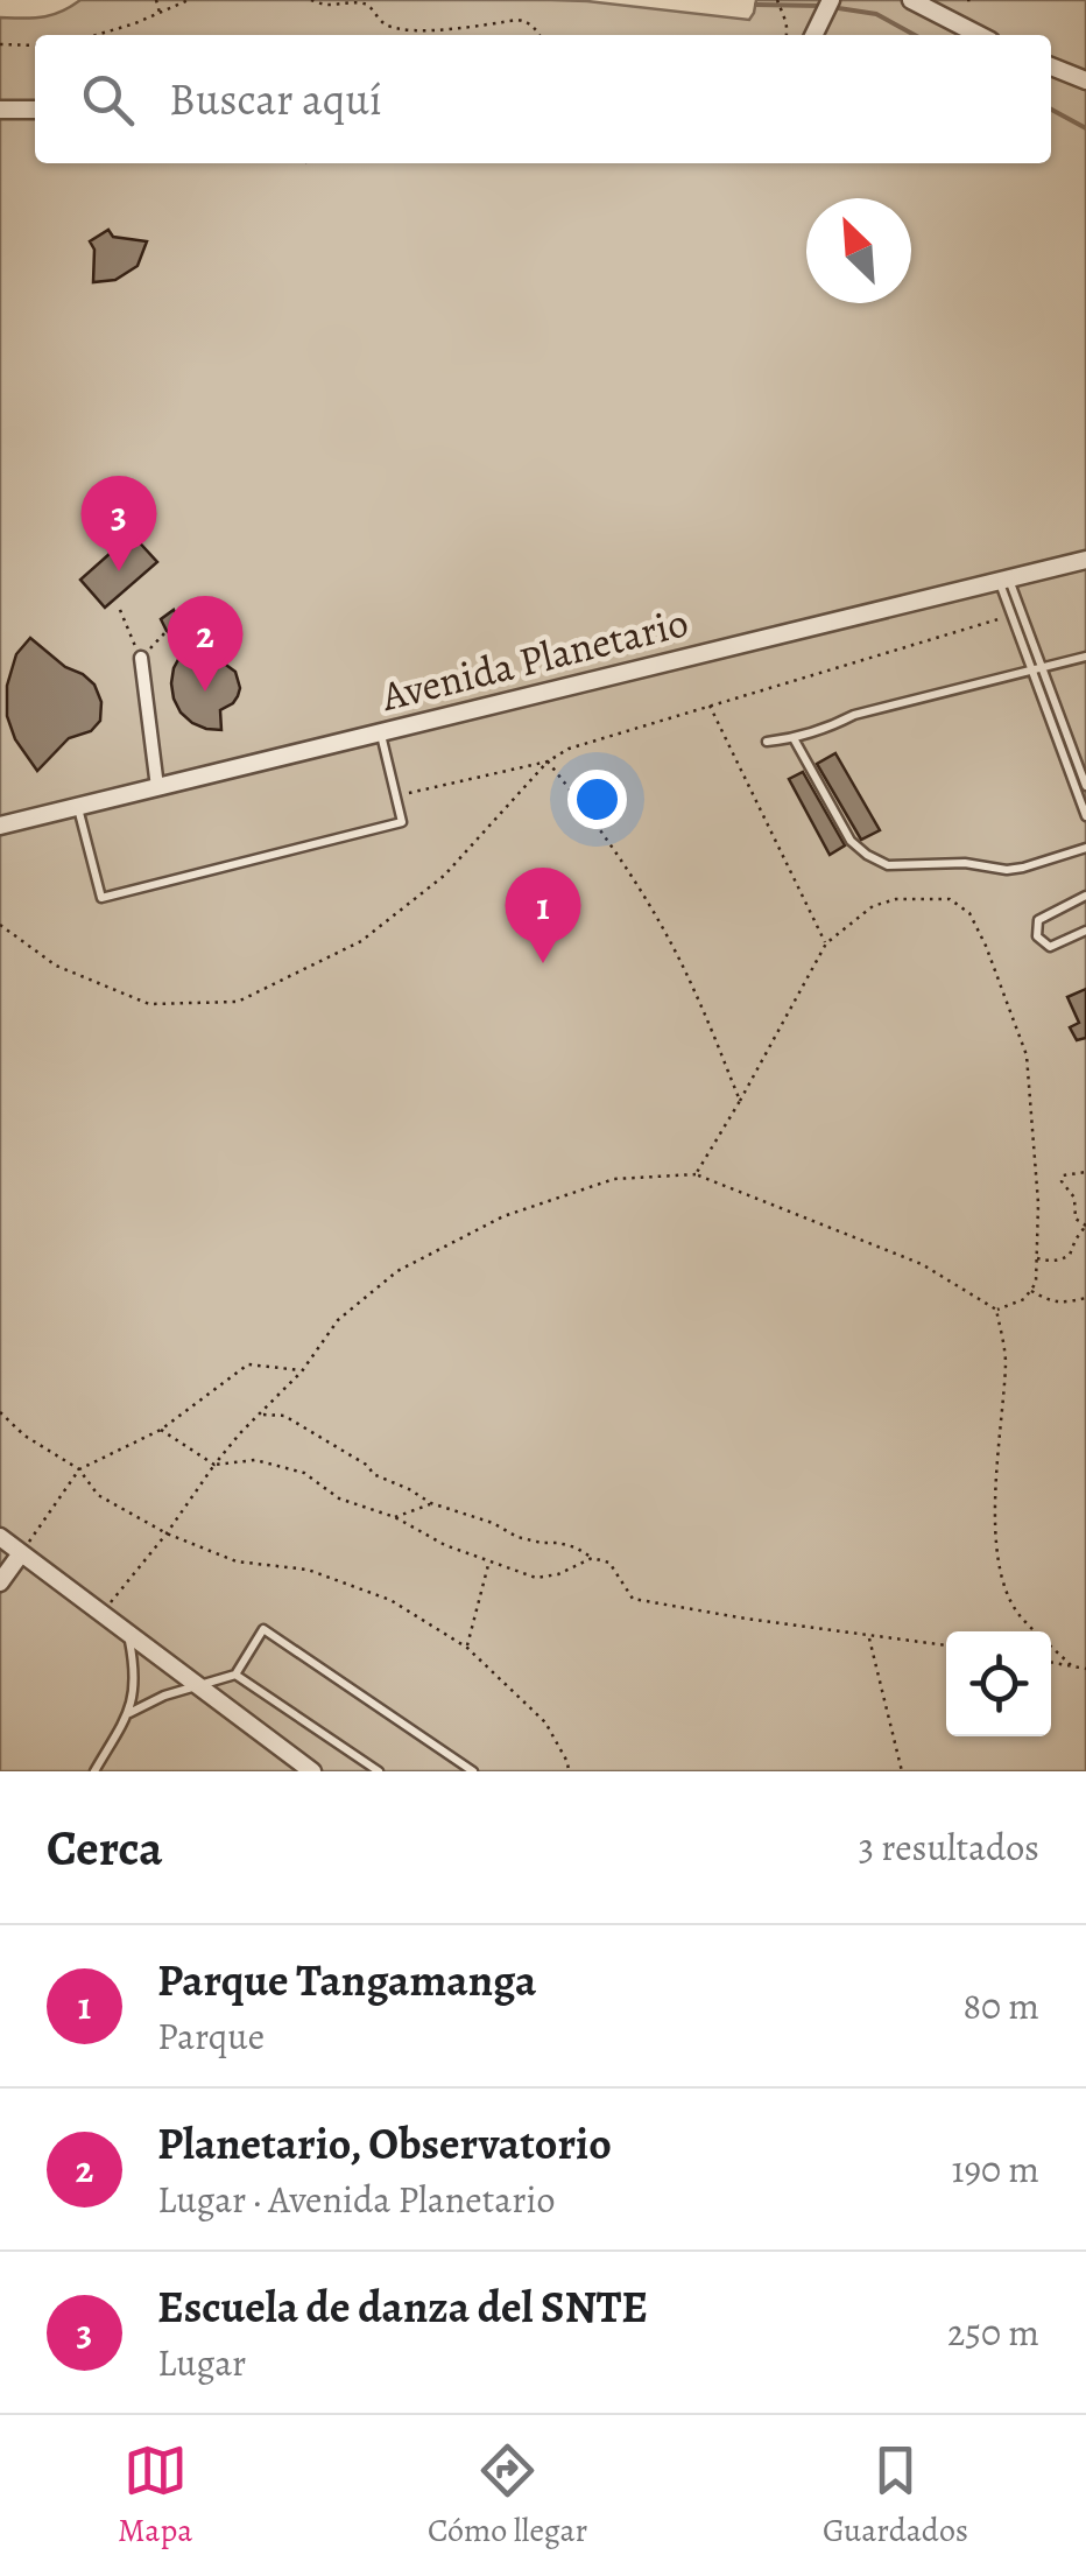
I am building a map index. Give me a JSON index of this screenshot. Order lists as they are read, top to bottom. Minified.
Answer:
{"streets":{"street":["Avenida Planetario"]},"north":"top left","page":{"search":"Buscar aquí","pins":["3","2","1"],"heading":["Cerca","3 resultados"],"list":[{"mark":"1","name":"Parque Tangamanga","note":"Parque","value":"80 m"},{"mark":"2","name":"Planetario, Observatorio","note":"Lugar · Avenida Planetario","value":"190 m"},{"mark":"3","name":"Escuela de danza del SNTE","note":"Lugar","value":"250 m"}],"nav":["Mapa","Cómo llegar","Guardados"]}}
